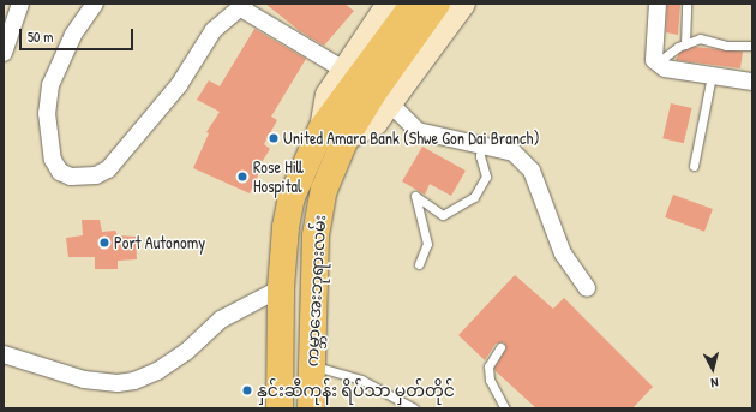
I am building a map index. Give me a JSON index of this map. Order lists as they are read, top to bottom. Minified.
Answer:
{"streets":{"main road":["ကမ္ဘာအေးဘုရားလမ်း"]},"places":["United Amara Bank (Shwe Gon Dai Branch)","Rose Hill Hospital","Port Autonomy","နှင်းဆီကုန်း ရိပ်သာ မှတ်တိုင်"],"scale_bar":"50 m","north":"bottom"}
